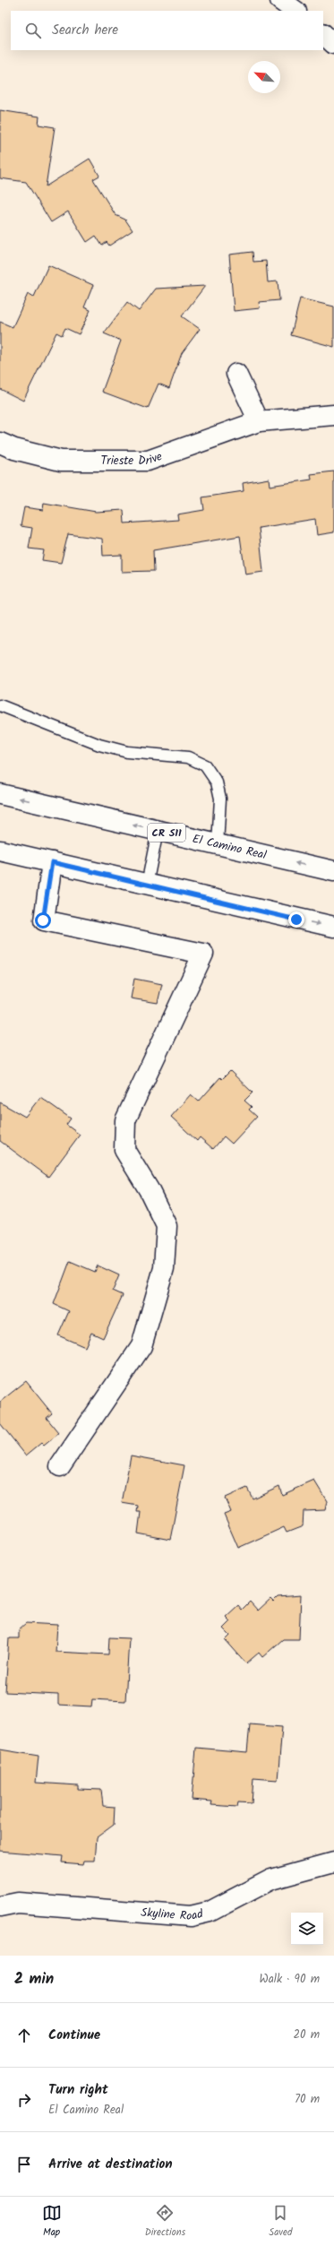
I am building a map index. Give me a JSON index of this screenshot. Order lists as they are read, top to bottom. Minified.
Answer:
{"streets":{"street":["Trieste Drive","CR S11","El Camino Real","Skyline Road"]},"north":"top left","page":{"search":"Search here","heading":["2 min","Walk · 90 m"],"list":[["Continue","20 m"],["Turn right","El Camino Real","70 m"],"Arrive at destination"],"nav":["Map","Directions","Saved"]}}
